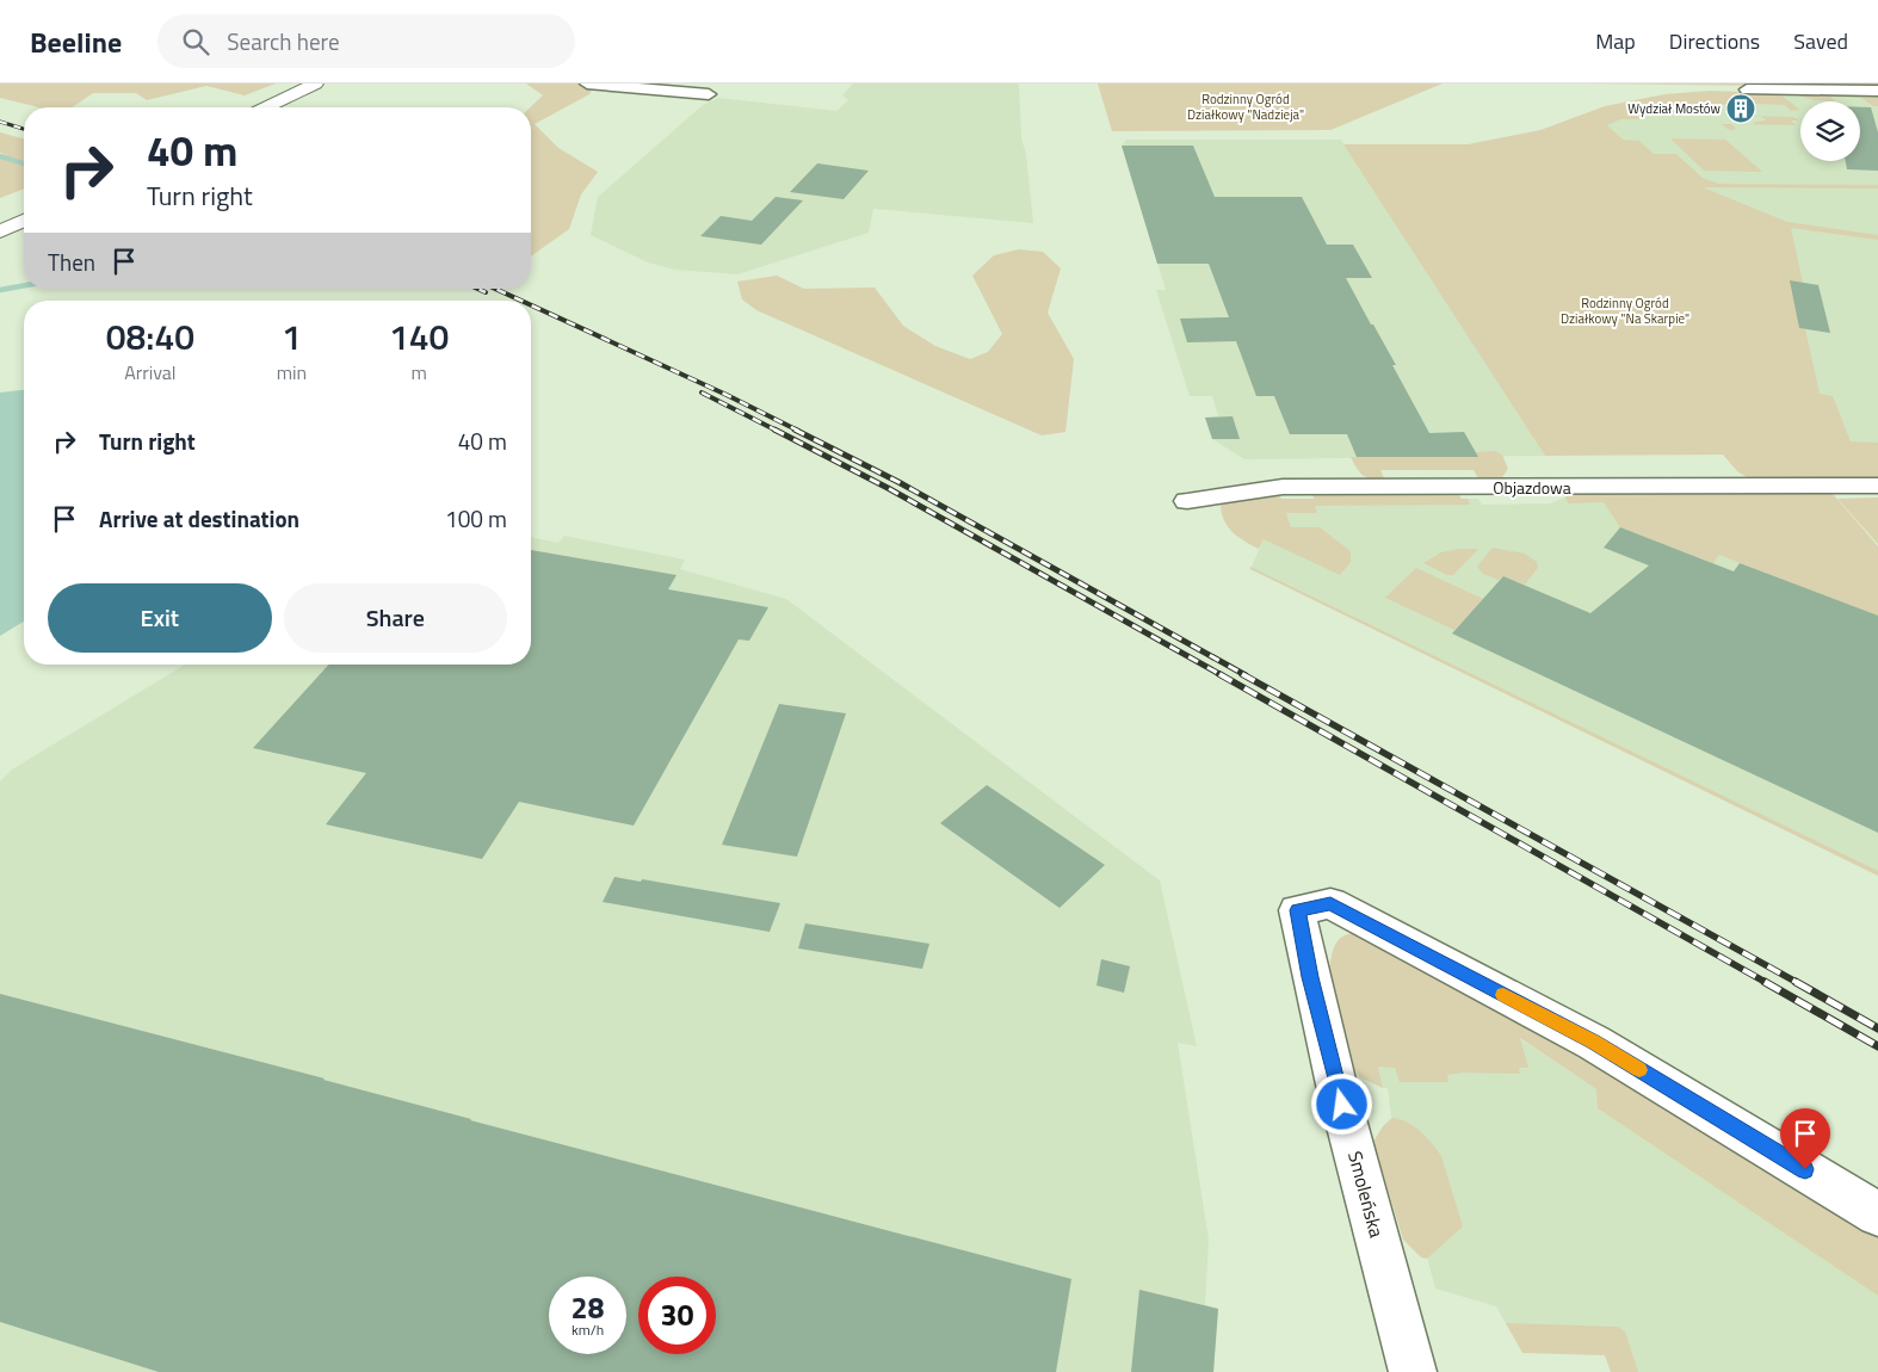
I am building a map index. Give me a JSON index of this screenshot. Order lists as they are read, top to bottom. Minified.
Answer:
{"streets":{"street":["Objazdowa","Smoleńska"]},"parks":["Rodzinny Ogród Działkowy \"Nadzieja\"","Rodzinny Ogród Działkowy \"Na Skarpie\""],"places":{"building":["Wydział Mostów"]},"page":{"header":"Beeline","search":"Search here","nav":["Map","Directions","Saved"],"turn":["40 m","Turn right"],"then":"Then","eta":["08:40","Arrival","1","min","140","m"],"list":[{"name":"Turn right","value":"40 m"},{"name":"Arrive at destination","value":"100 m"}],"buttons":["Exit","Share"],"speed":"28 km/h","limit":"30"}}
